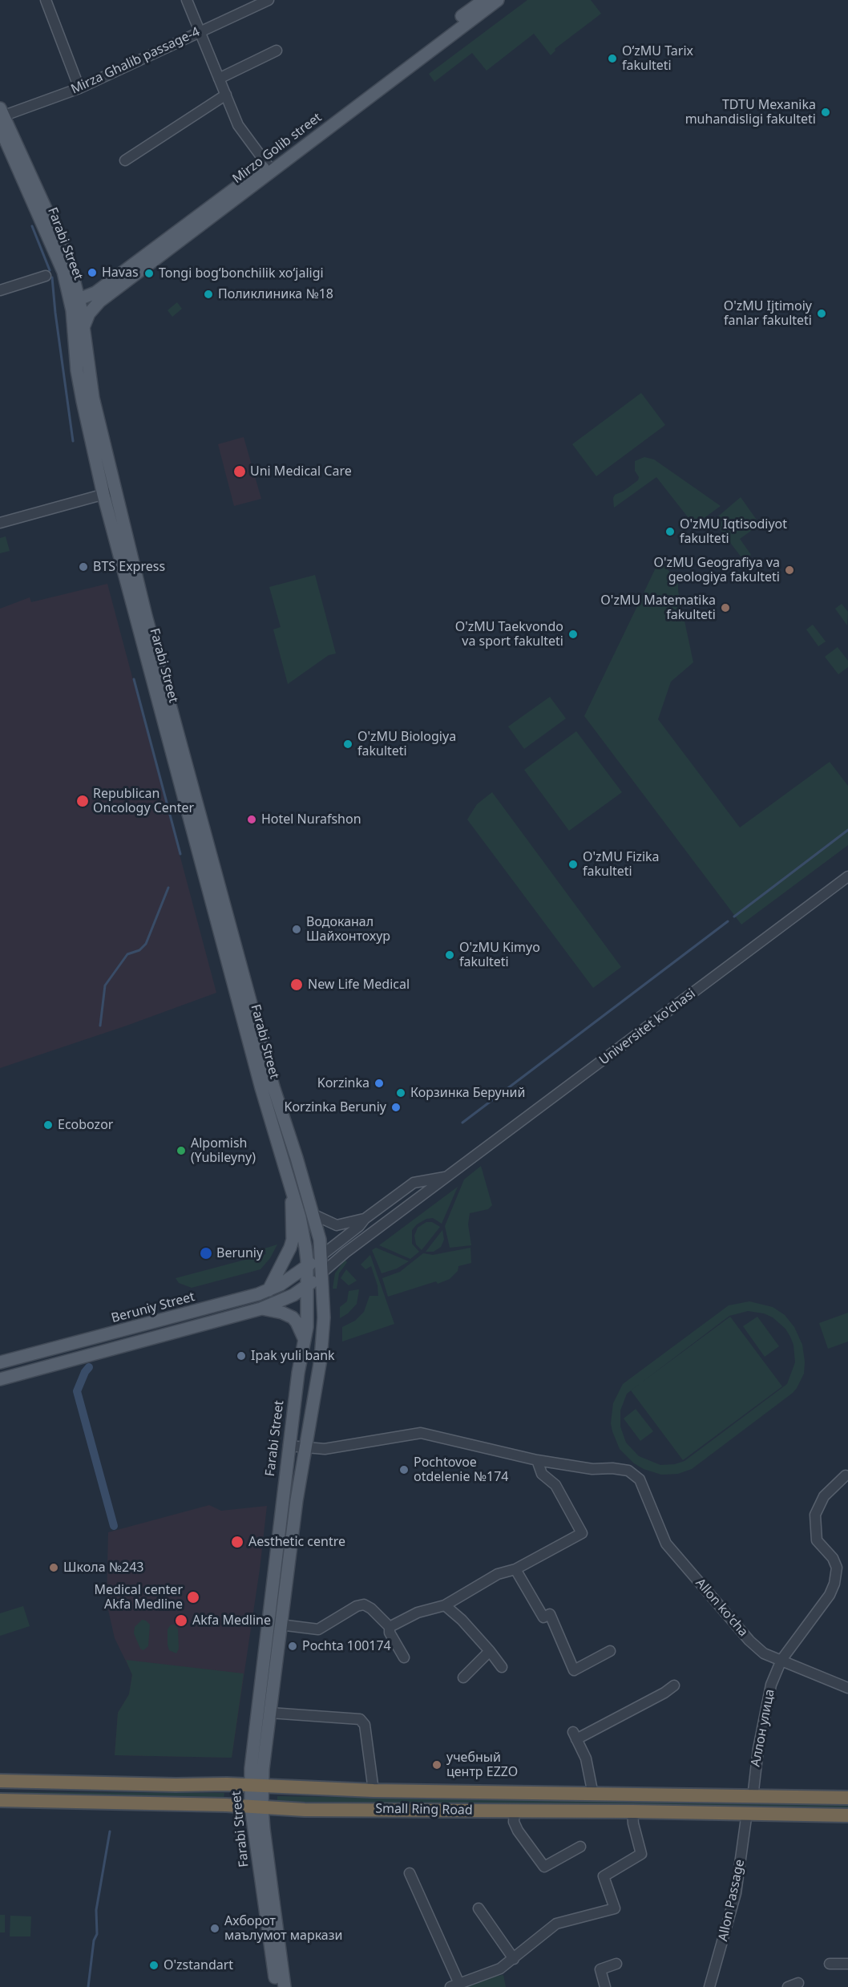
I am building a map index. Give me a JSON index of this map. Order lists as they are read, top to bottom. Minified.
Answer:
{"streets":{"highway":["Small Ring Road"],"main road":["Mirzo Golib street","Farabi Street","Beruniy Street"],"street":["Mirza Ghalib passage-4","Universitet ko'chasi","Allon ko'cha","Аллон улица","Allon Passage"]},"crossings":[["Mirza Ghalib passage-4","Farabi Street"],["Mirzo Golib street","Farabi Street"],["Farabi Street","Universitet ko'chasi"],["Farabi Street","Beruniy Street"],["Farabi Street","Small Ring Road"],["Universitet ko'chasi","Beruniy Street"],["Allon ko'cha","Аллон улица"],["Аллон улица","Small Ring Road"],["Small Ring Road","Allon Passage"]],"places":["OʻzMU Tarix fakulteti","TDTU Mexanika muhandisligi fakulteti","Havas","Tongi bog‘bonchilik xo‘jaligi","Поликлиника №18","O'zMU Ijtimoiy fanlar fakulteti","Uni Medical Care","O'zMU Iqtisodiyot fakulteti","BTS Express","O'zMU Geografiya va geologiya fakulteti","O'zMU Matematika fakulteti","O'zMU Taekvondo va sport fakulteti","O'zMU Biologiya fakulteti","Republican Oncology Center","Hotel Nurafshon","O'zMU Fizika fakulteti","Водоканал Шайхонтохур","O'zMU Kimyo fakulteti","New Life Medical","Korzinka","Корзинка Беруний","Korzinka Beruniy","Ecobozor","Alpomish (Yubileyny)","Beruniy","Ipak yuli bank","Pochtovoe otdelenie №174","Aesthetic centre","Школа №243","Medical center Akfa Medline","Akfa Medline","Pochta 100174","учебный центр ЕZZO","Ахборот маълумот маркази","O'zstandart"]}
